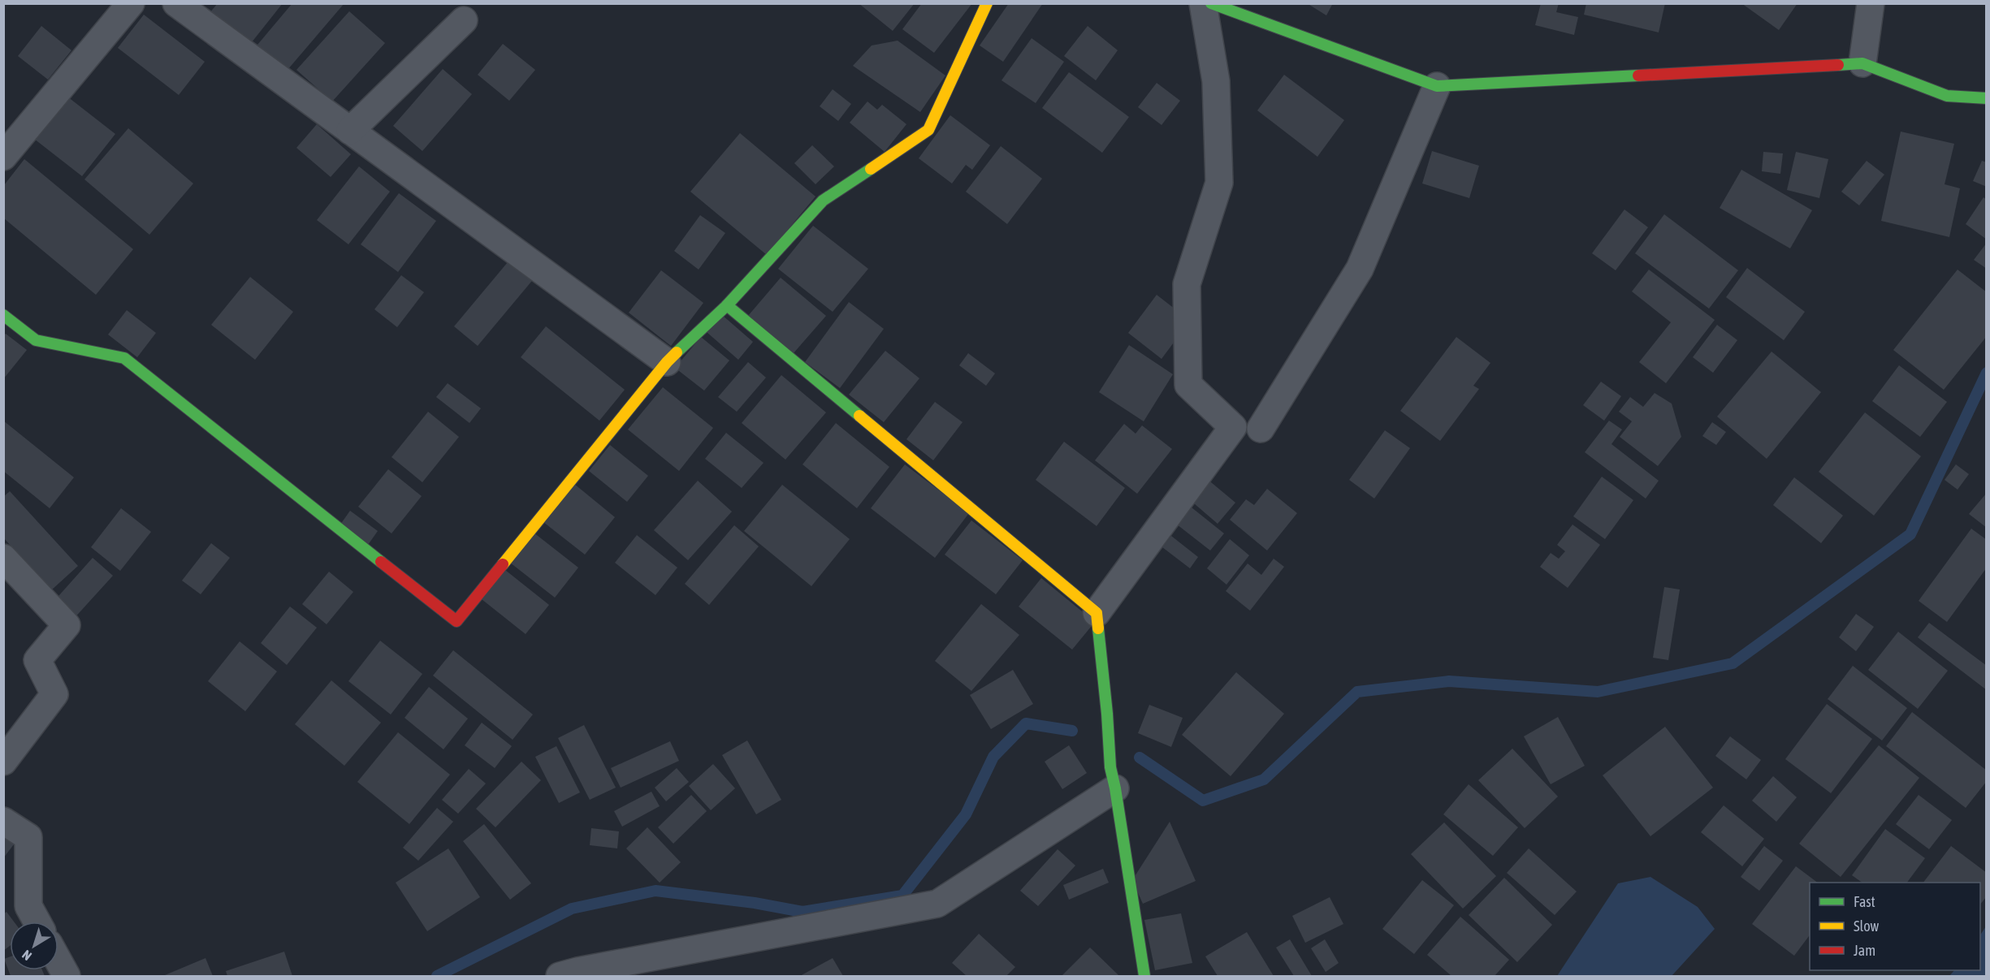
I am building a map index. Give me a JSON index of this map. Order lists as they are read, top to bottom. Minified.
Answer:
{"legend":["Fast","Slow","Jam"],"north":"bottom left"}
